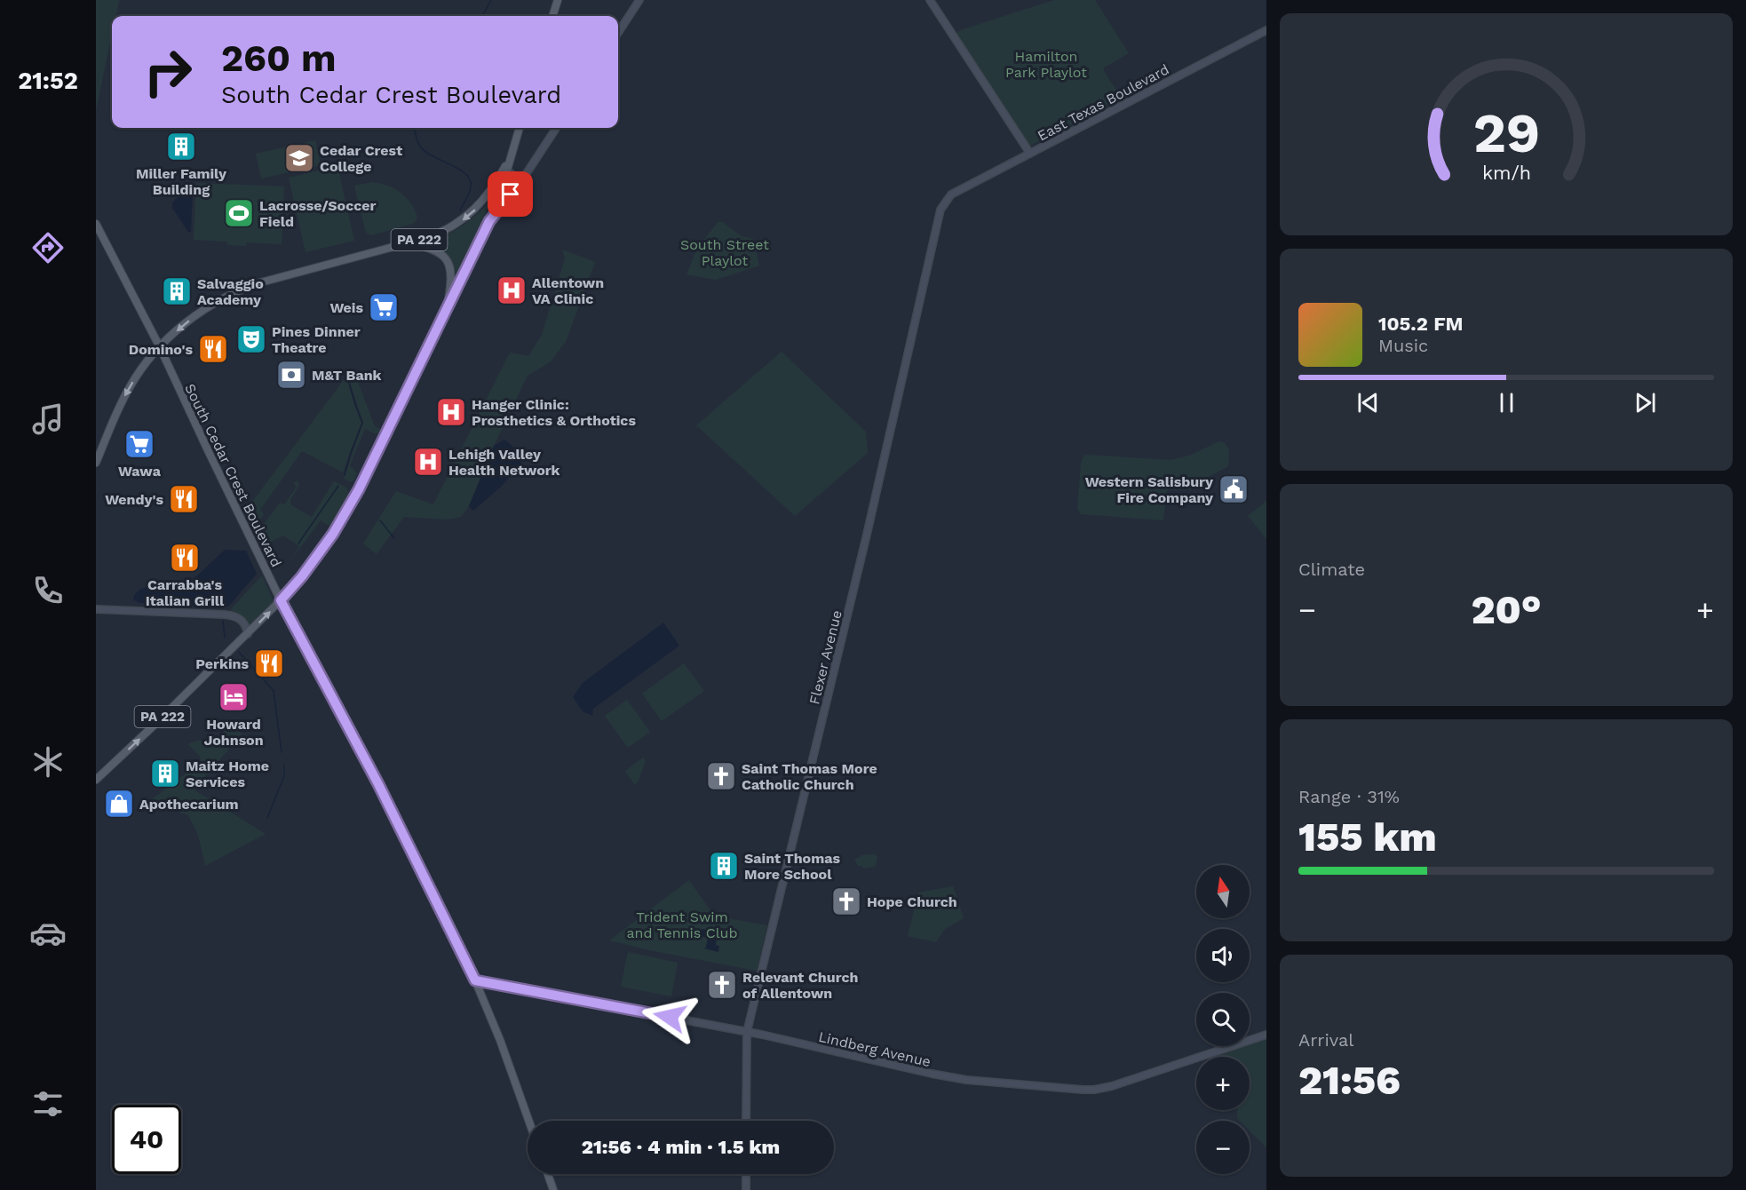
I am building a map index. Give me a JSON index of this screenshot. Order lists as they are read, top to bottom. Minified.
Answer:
{"streets":{"main road":["PA 222","South Cedar Crest Boulevard"],"street":["East Texas Boulevard","Flexer Avenue","Lindberg Avenue"]},"crossings":[["East Texas Boulevard","Flexer Avenue"],["PA 222","South Cedar Crest Boulevard"],["South Cedar Crest Boulevard","Lindberg Avenue"],["Flexer Avenue","Lindberg Avenue"]],"parks":["Hamilton Park Playlot","South Street Playlot","Trident Swim and Tennis Club"],"places":{"building":["Miller Family Building","Salvaggio Academy","Maitz Home Services","Saint Thomas More School"],"school or university":["Cedar Crest College"],"sports":["Lacrosse/Soccer Field"],"hospital":["Allentown VA Clinic","Hanger Clinic: Prosthetics & Orthotics","Lehigh Valley Health Network"],"supermarket":["Weis","Wawa"],"theatre":["Pines Dinner Theatre"],"restaurant":["Domino's","Wendy's","Carrabba's Italian Grill","Perkins"],"bank":["M&T Bank"],"public building":["Western Salisbury Fire Company"],"hotel":["Howard Johnson"],"church":["Saint Thomas More Catholic Church","Hope Church","Relevant Church of Allentown"],"shop":["Apothecarium"]},"north":"top","page":{"tabs":"21:52","turn":["260 m","South Cedar Crest Boulevard"],"song":["105.2 FM","Music"],"tile":["Climate",["Range · 31%","155 km"],["Arrival","21:56"]],"heat":["−","20°","+"],"map_buttons":["+","−"],"limit":"40","trip":"21:56 · 4 min · 1.5 km","gauge":["29","km/h"]}}
